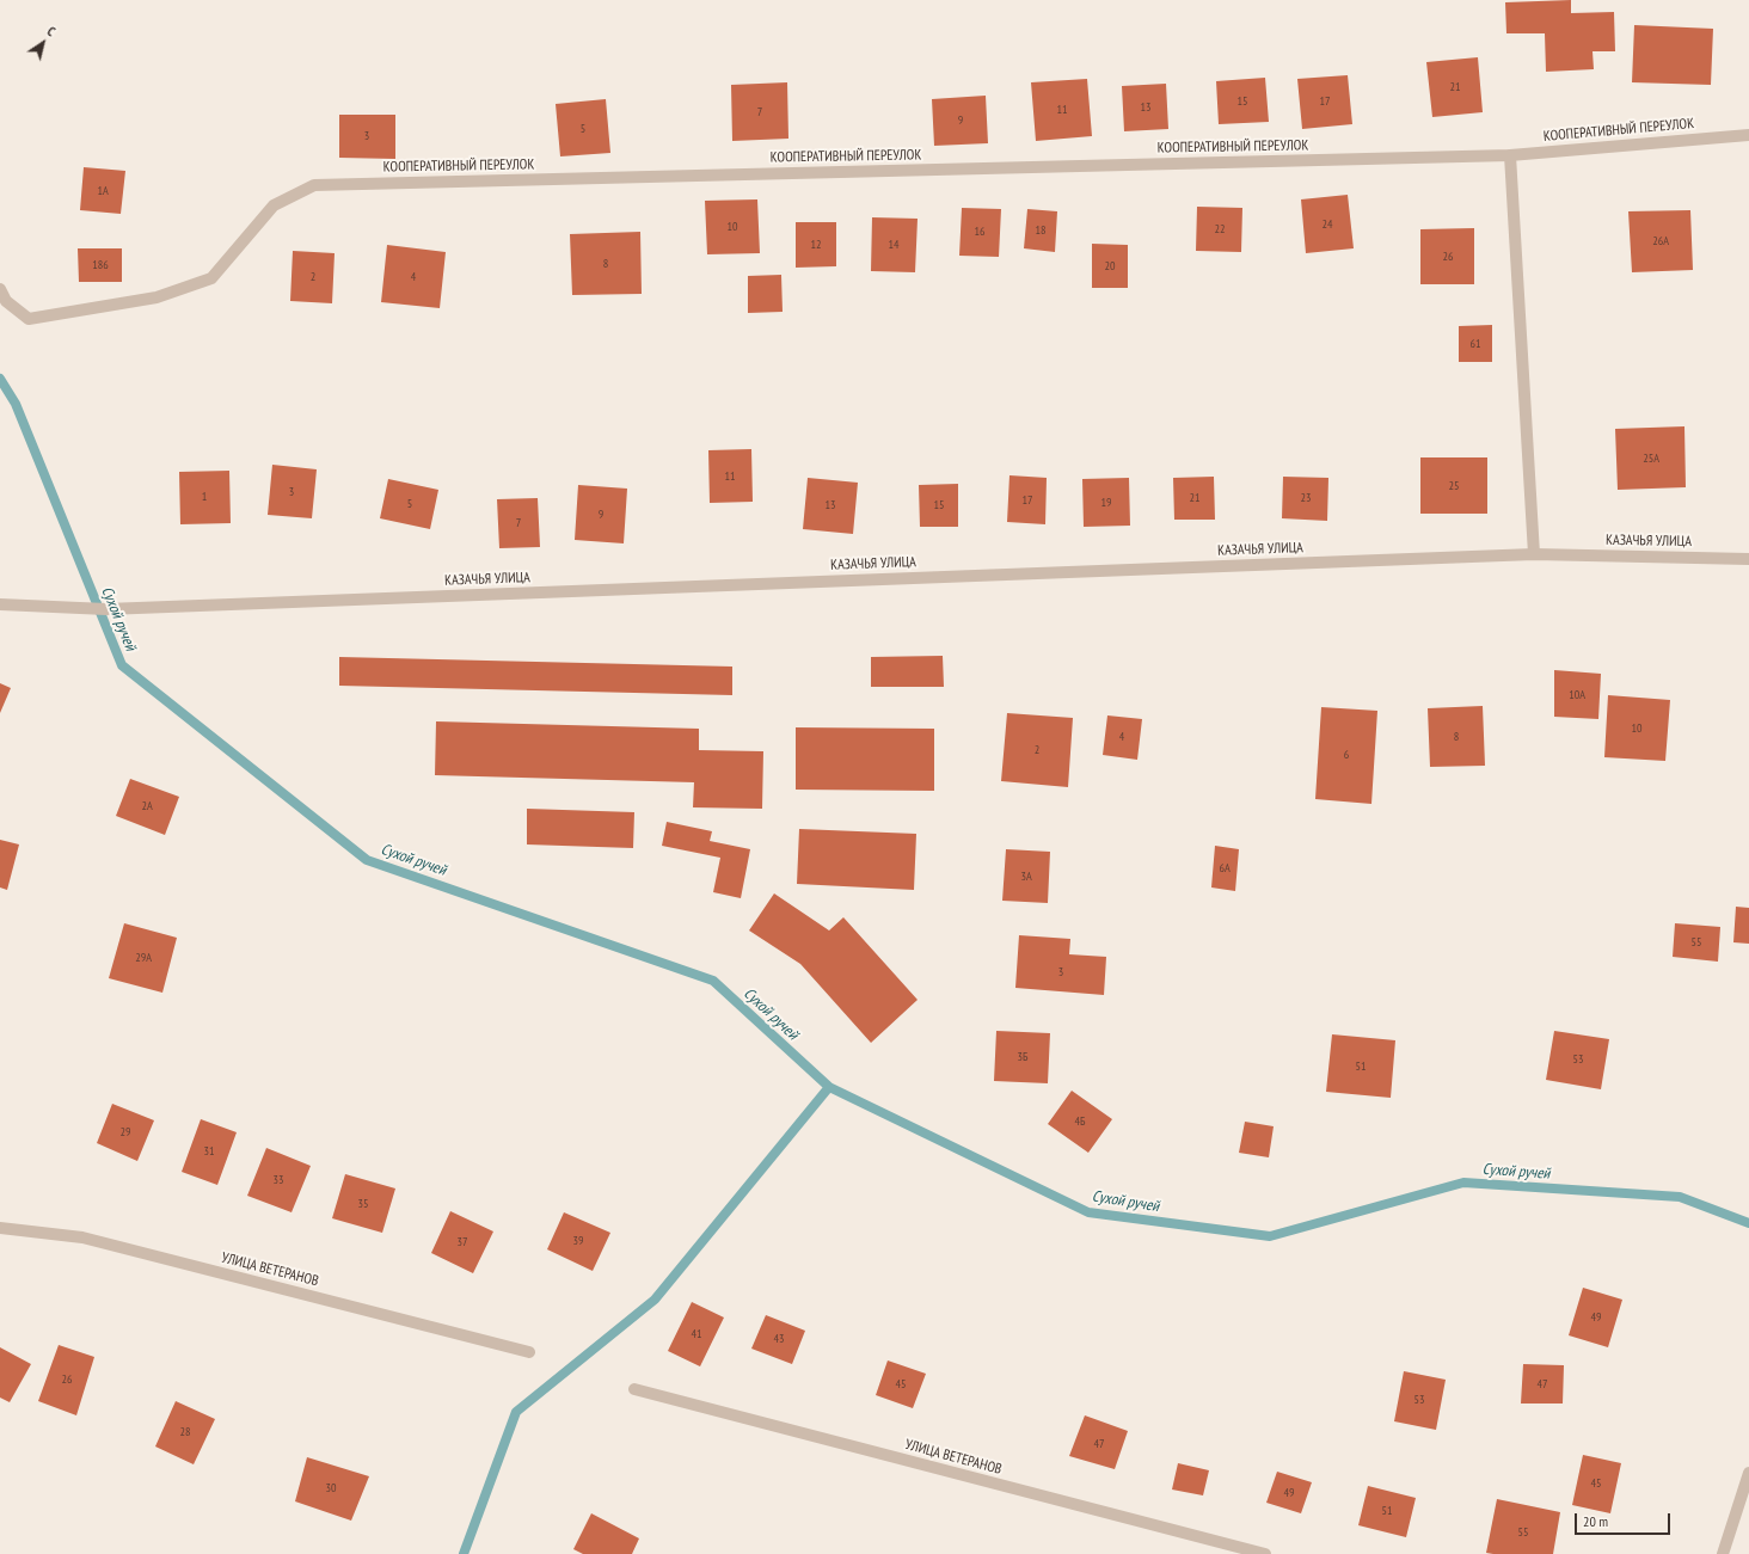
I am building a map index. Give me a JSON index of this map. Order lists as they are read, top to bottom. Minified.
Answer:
{"streets":{"street":["КООПЕРАТИВНЫЙ ПЕРЕУЛОК","КАЗАЧЬЯ УЛИЦА","УЛИЦА ВЕТЕРАНОВ"]},"water":["Сухой ручей"],"house_numbers":["21","15","17","13","11","7","9","5","3","1А","24","10","22","18","16","26А","12","14","26","8","186","20","2","4","61","25А","11","25","3","1","21","23","17","19","5","13","15","9","7","10А","10","4","8","2","6","2А","6А","3А","55","29А","3","3Б","53","51","4Б","29","31","33","35","39","37","49","41","43","26","45","47","53","28","47","45","30","49","51","55"],"scale_bar":"20 m","north":"top right"}
